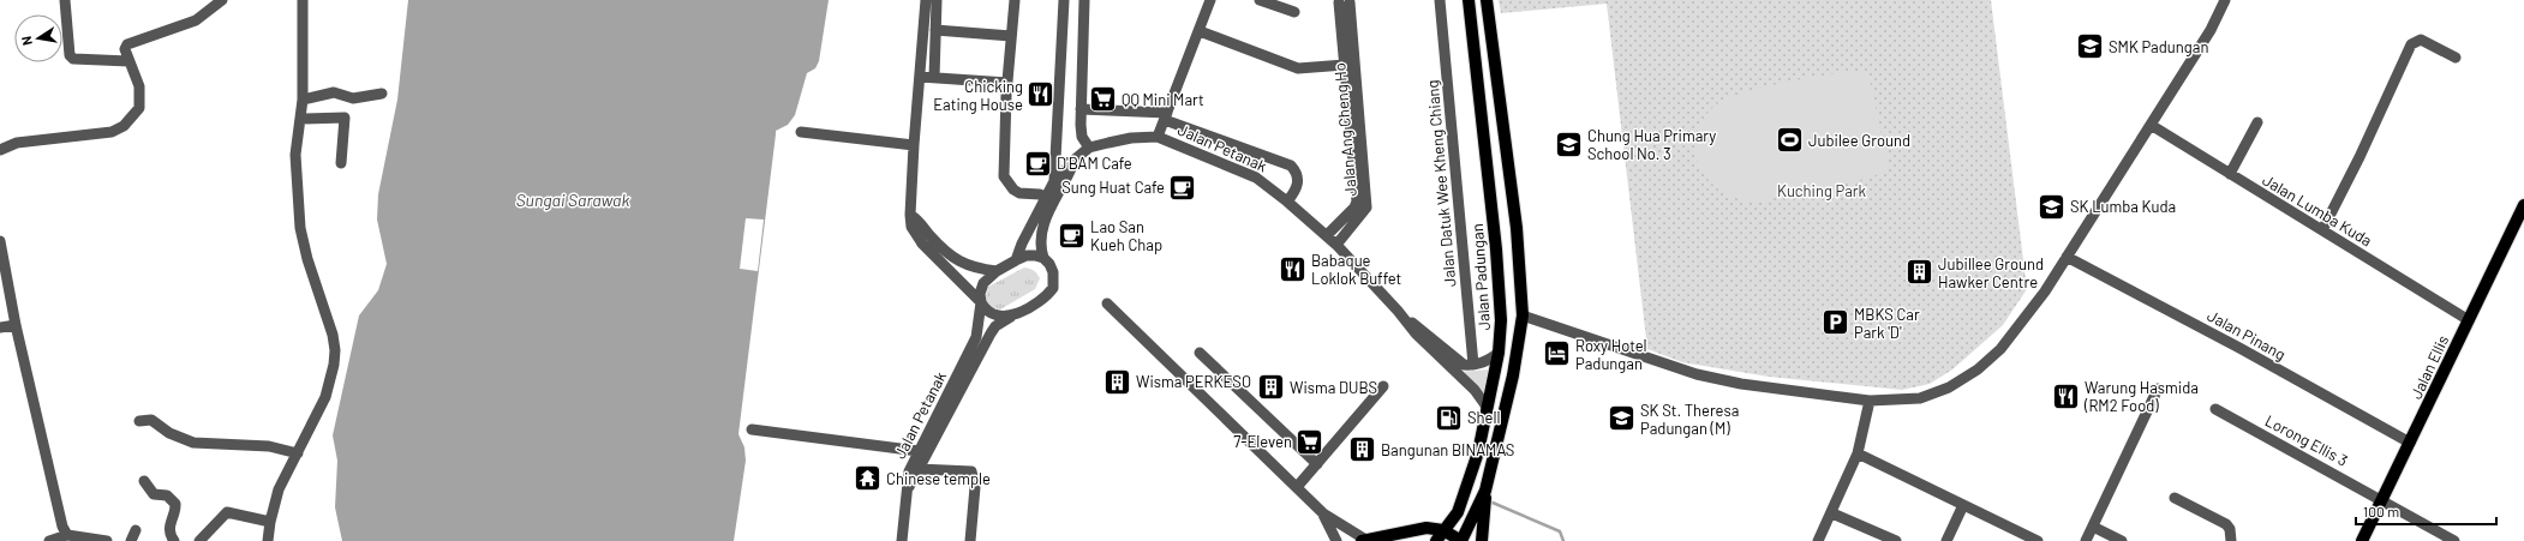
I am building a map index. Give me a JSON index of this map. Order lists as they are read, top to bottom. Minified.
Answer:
{"streets":{"main road":["Jalan Padungan","Jalan Ellis"],"street":["Jalan Ang Cheng Ho","Jalan Petanak","Jalan Datuk Wee Kheng Chiang","Jalan Lumba Kuda","Jalan Pinang","Lorong Ellis 3"]},"crossings":[["Jalan Ang Cheng Ho","Jalan Petanak"],["Jalan Petanak","Jalan Datuk Wee Kheng Chiang"],["Jalan Petanak","Jalan Padungan"],["Jalan Lumba Kuda","Jalan Ellis"],["Jalan Pinang","Jalan Ellis"],["Jalan Ellis","Lorong Ellis 3"]],"water":["Sungai Sarawak"],"parks":["Kuching Park"],"places":{"school or university":["SMK Padungan","Chung Hua Primary School No. 3","SK Lumba Kuda","SK St. Theresa Padungan (M)"],"restaurant":["Chicking Eating House","Babaque Loklok Buffet","Warung Hasmida (RM2 Food)"],"supermarket":["QQ Mini Mart","7-Eleven"],"sports":["Jubilee Ground"],"cafe":["D'BAM Cafe","Sung Huat Cafe","Lao San Kueh Chap"],"building":["Jubillee Ground Hawker Centre","Wisma PERKESO","Wisma DUBS","Bangunan BINAMAS"],"parking":["MBKS Car Park 'D'"],"hotel":["Roxy Hotel Padungan"],"fuel station":["Shell"],"temple":["Chinese temple"]},"scale_bar":"100 m","north":"left"}
